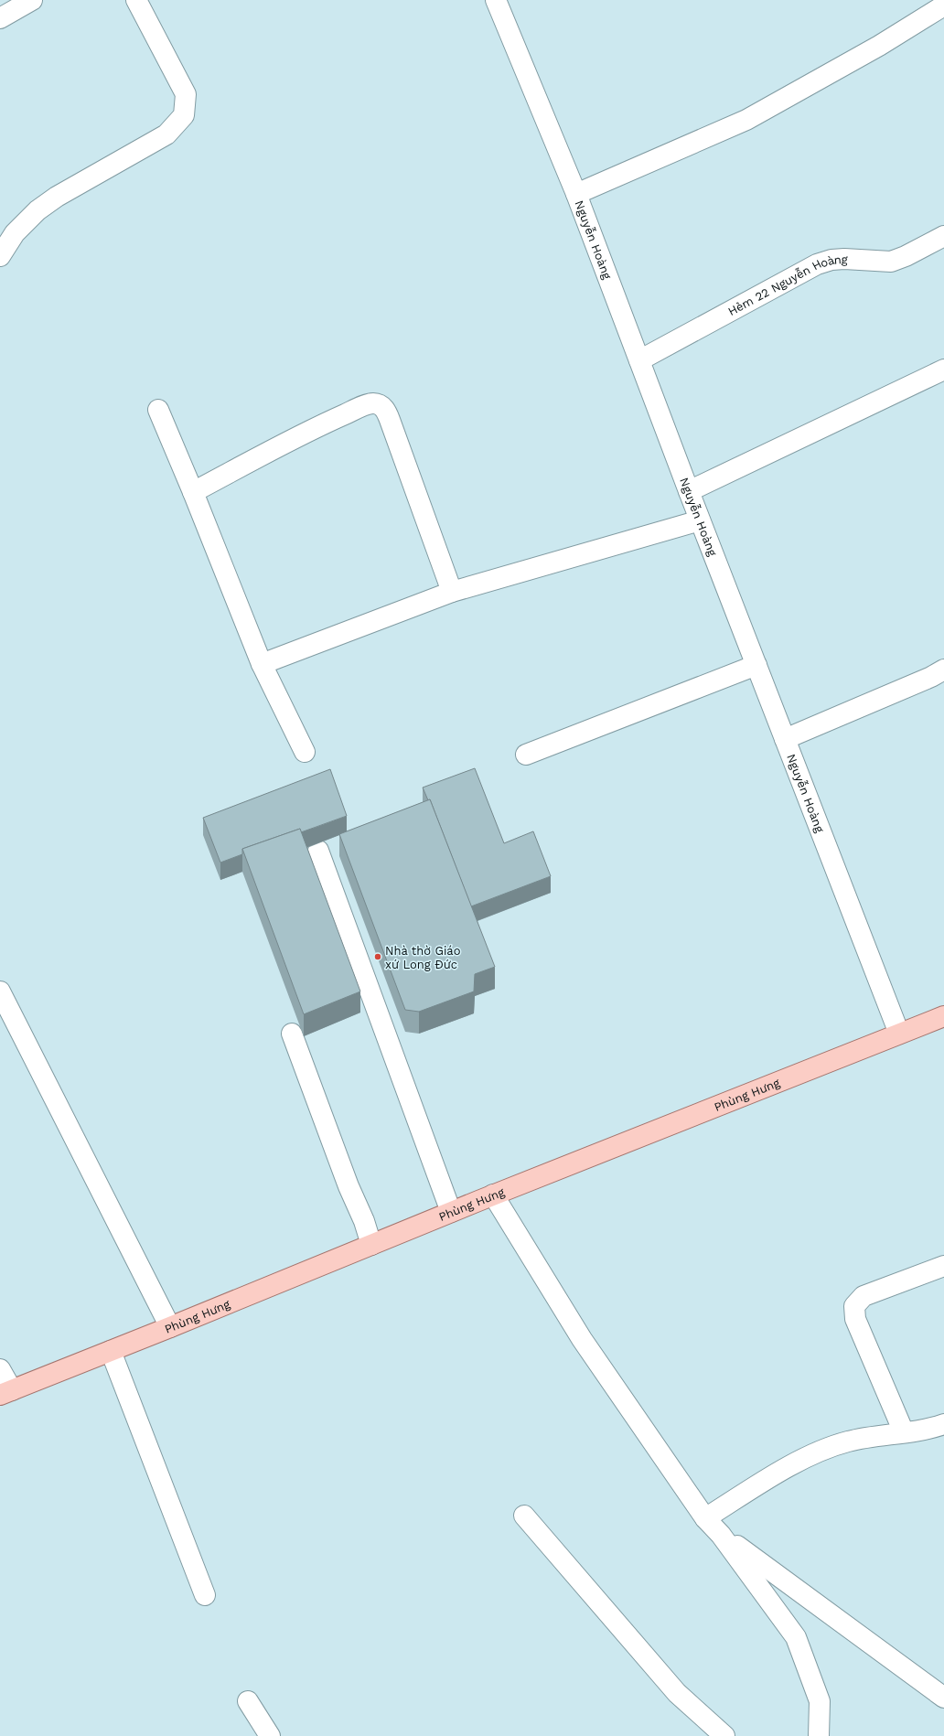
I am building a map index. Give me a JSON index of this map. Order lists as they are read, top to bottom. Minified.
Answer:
{"streets":{"main road":["Phùng Hưng"],"street":["Nguyễn Hoàng","Hẻm 22 Nguyễn Hoàng"]},"crossings":[["Nguyễn Hoàng","Hẻm 22 Nguyễn Hoàng"],["Nguyễn Hoàng","Phùng Hưng"]],"places":["Nhà thờ Giáo xứ Long Đức"]}
